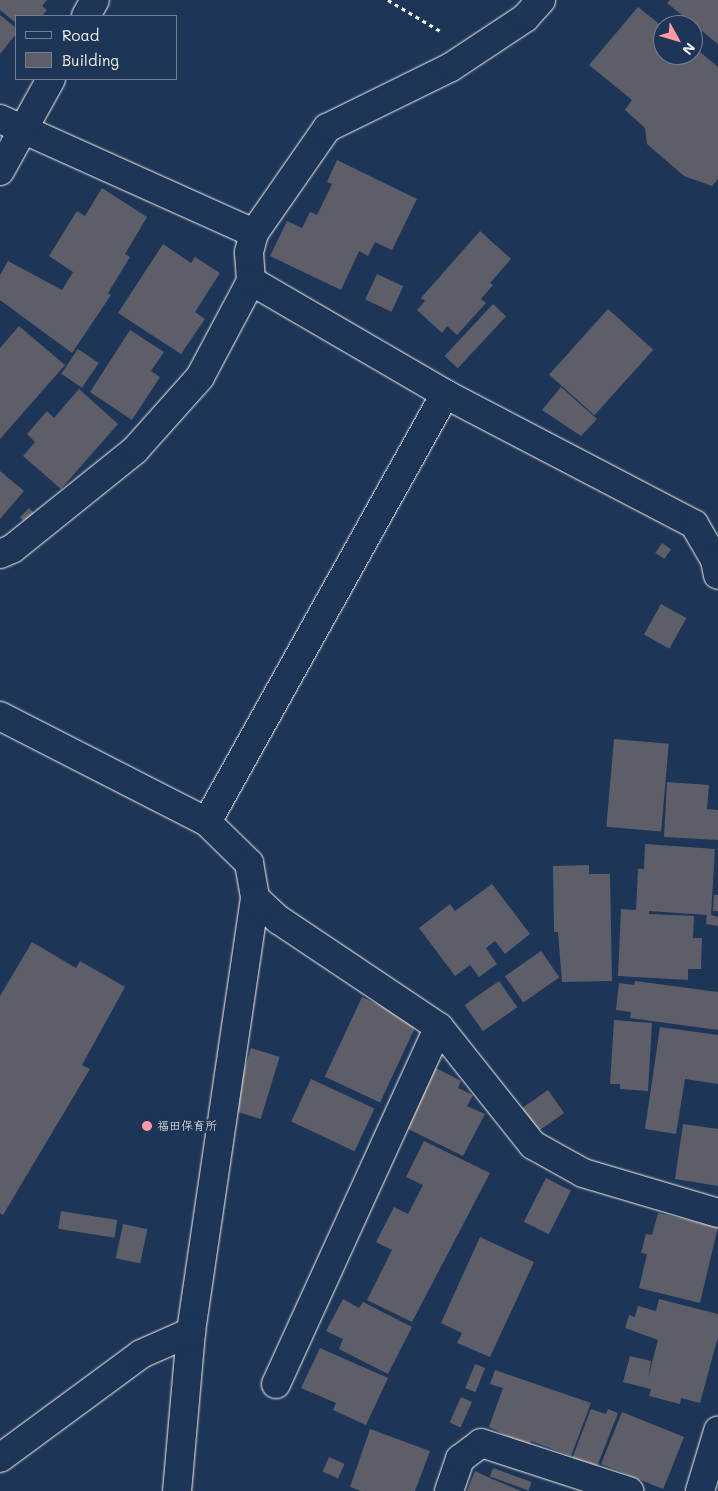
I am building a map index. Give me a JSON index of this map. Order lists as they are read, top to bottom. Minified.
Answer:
{"places":["福田保育所"],"legend":["Road","Building"],"north":"bottom right"}
